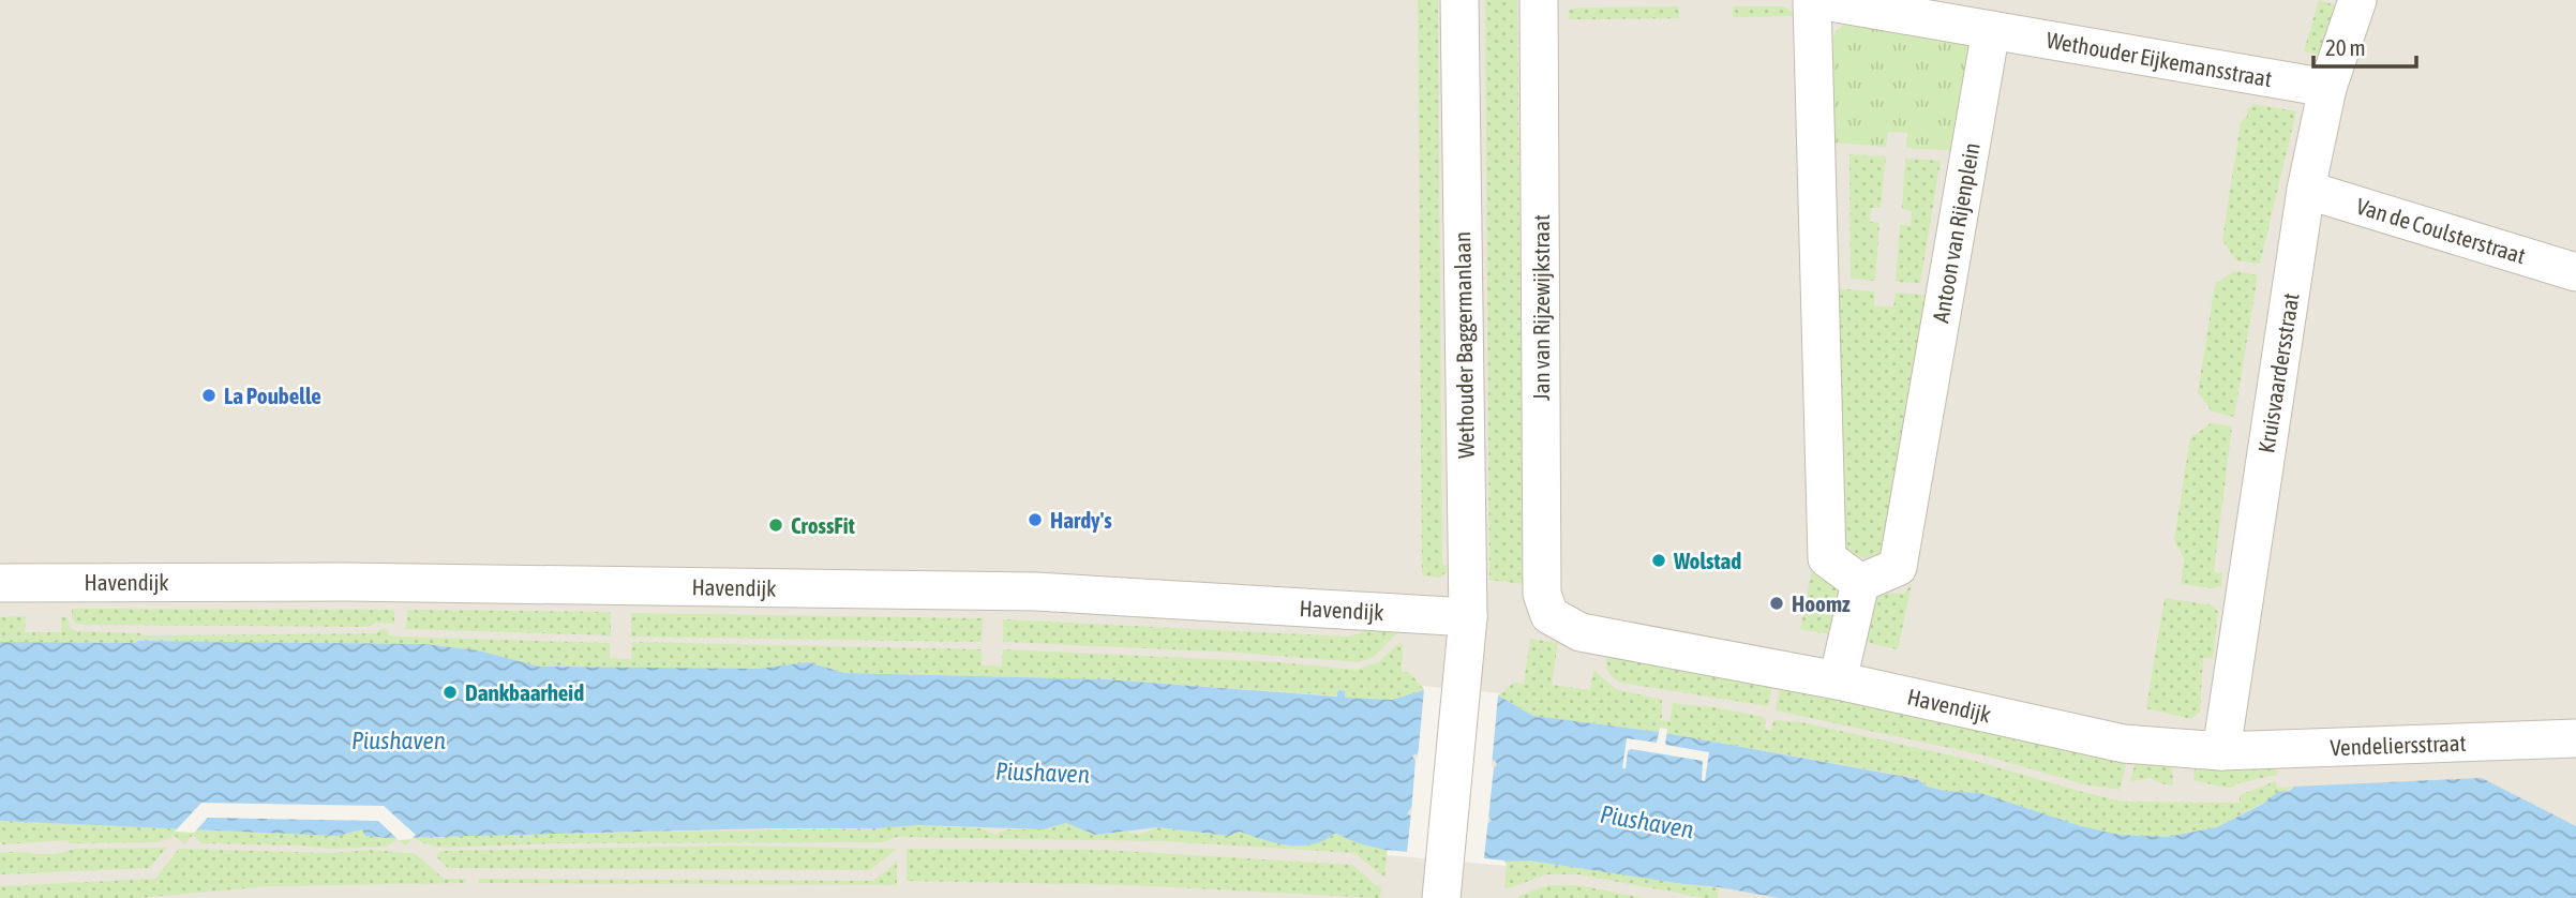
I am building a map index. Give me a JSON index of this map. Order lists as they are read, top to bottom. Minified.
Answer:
{"streets":{"street":["Wethouder Eijkemansstraat","Van de Coulsterstraat","Antoon van Rijenplein","Jan van Rijzewijkstraat","Wethouder Baggermanlaan","Kruisvaardersstraat","Havendijk","Vendeliersstraat"]},"crossings":[["Wethouder Eijkemansstraat","Antoon van Rijenplein"],["Wethouder Eijkemansstraat","Kruisvaardersstraat"],["Van de Coulsterstraat","Kruisvaardersstraat"],["Jan van Rijzewijkstraat","Havendijk"],["Wethouder Baggermanlaan","Havendijk"],["Kruisvaardersstraat","Havendijk"],["Kruisvaardersstraat","Vendeliersstraat"],["Havendijk","Vendeliersstraat"]],"water":["Piushaven"],"places":["La Poubelle","Hardy's","CrossFit","Wolstad","Hoomz","Dankbaarheid"],"scale_bar":"20 m"}
